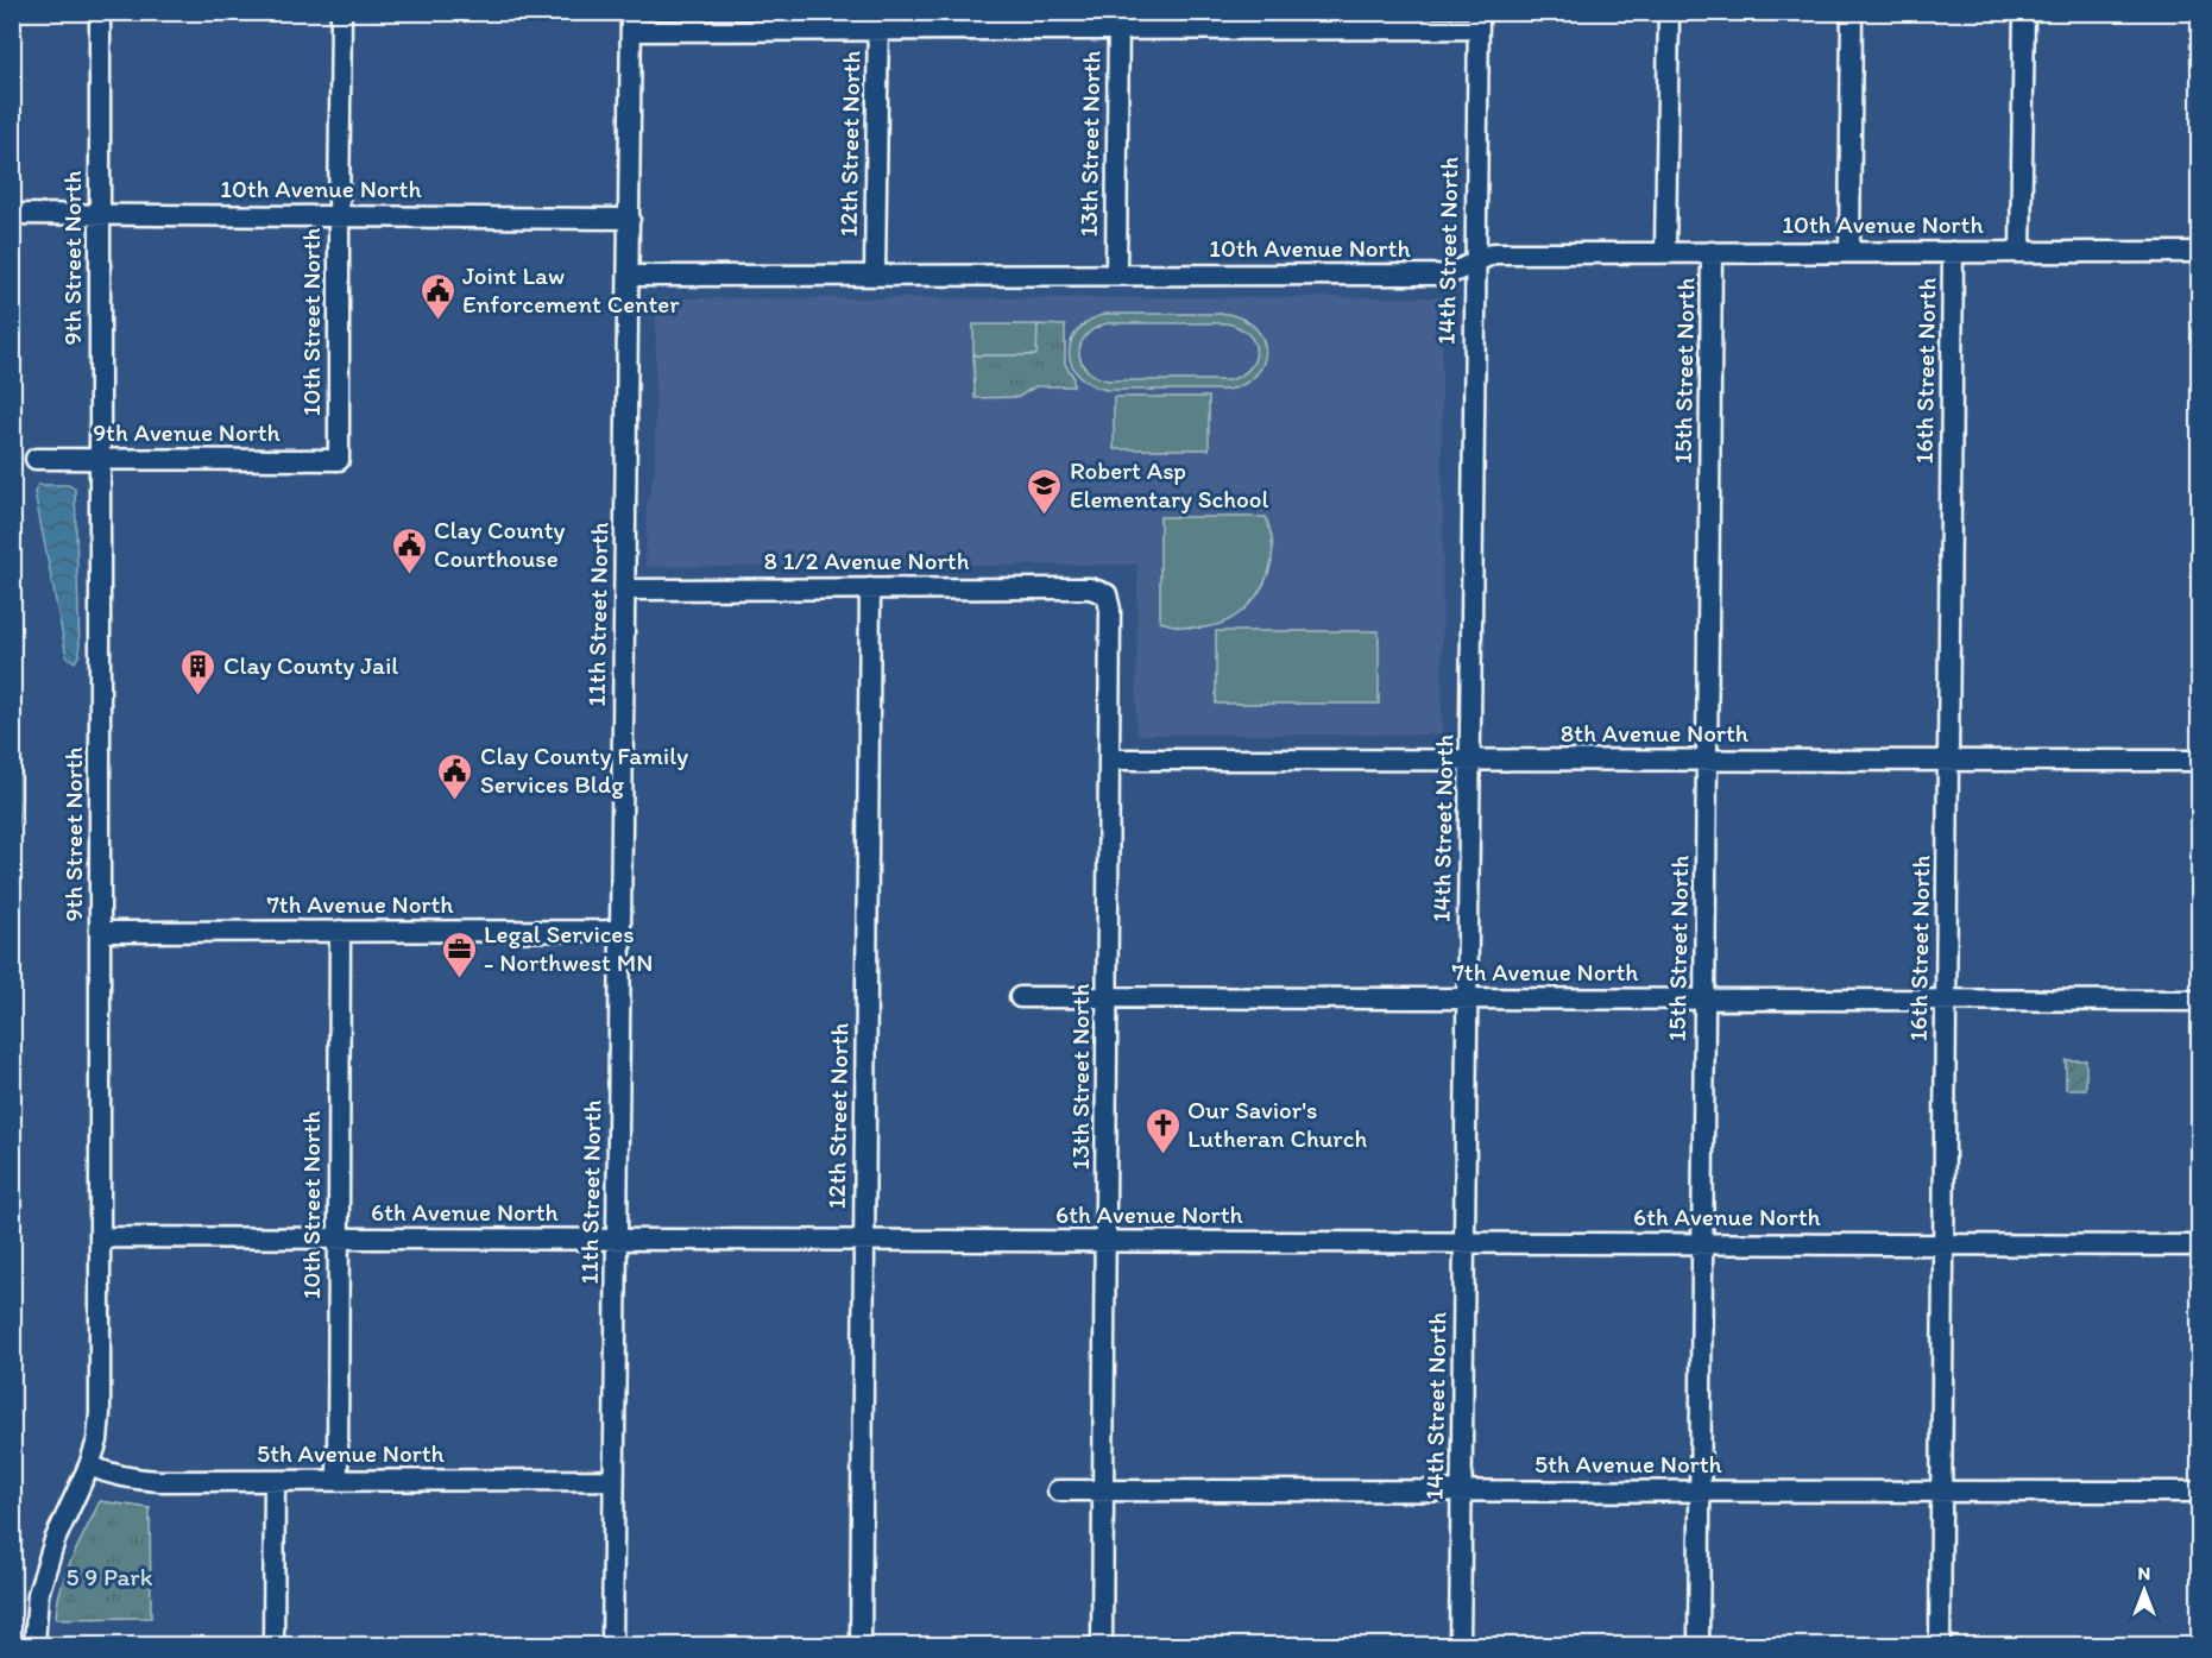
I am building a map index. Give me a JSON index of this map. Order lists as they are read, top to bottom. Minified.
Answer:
{"streets":{"street":["12th Street North","13th Street North","10th Avenue North","14th Street North","9th Street North","10th Street North","15th Street North","16th Street North","9th Avenue North","8 1/2 Avenue North","11th Street North","8th Avenue North","7th Avenue North","6th Avenue North","5th Avenue North"]},"crossings":[["12th Street North","10th Avenue North"],["12th Street North","8 1/2 Avenue North"],["12th Street North","6th Avenue North"],["13th Street North","10th Avenue North"],["13th Street North","8 1/2 Avenue North"],["13th Street North","8th Avenue North"],["13th Street North","7th Avenue North"],["13th Street North","6th Avenue North"],["13th Street North","5th Avenue North"],["10th Avenue North","14th Street North"],["10th Avenue North","9th Street North"],["10th Avenue North","10th Street North"],["10th Avenue North","15th Street North"],["10th Avenue North","16th Street North"],["10th Avenue North","11th Street North"],["14th Street North","8th Avenue North"],["14th Street North","7th Avenue North"],["14th Street North","6th Avenue North"],["14th Street North","5th Avenue North"],["9th Street North","9th Avenue North"],["9th Street North","7th Avenue North"],["9th Street North","6th Avenue North"],["9th Street North","5th Avenue North"],["10th Street North","9th Avenue North"],["10th Street North","7th Avenue North"],["10th Street North","6th Avenue North"],["10th Street North","5th Avenue North"],["15th Street North","8th Avenue North"],["15th Street North","7th Avenue North"],["15th Street North","6th Avenue North"],["15th Street North","5th Avenue North"],["16th Street North","8th Avenue North"],["16th Street North","7th Avenue North"],["16th Street North","6th Avenue North"],["16th Street North","5th Avenue North"],["8 1/2 Avenue North","11th Street North"],["11th Street North","7th Avenue North"],["11th Street North","6th Avenue North"],["11th Street North","5th Avenue North"]],"parks":["5 9 Park"],"places":{"public building":["Joint Law Enforcement Center","Clay County Courthouse","Clay County Family Services Bldg"],"school or university":["Robert Asp Elementary School"],"building":["Clay County Jail"],"office":["Legal Services - Northwest MN"],"church":["Our Savior's Lutheran Church"]},"north":"top"}
